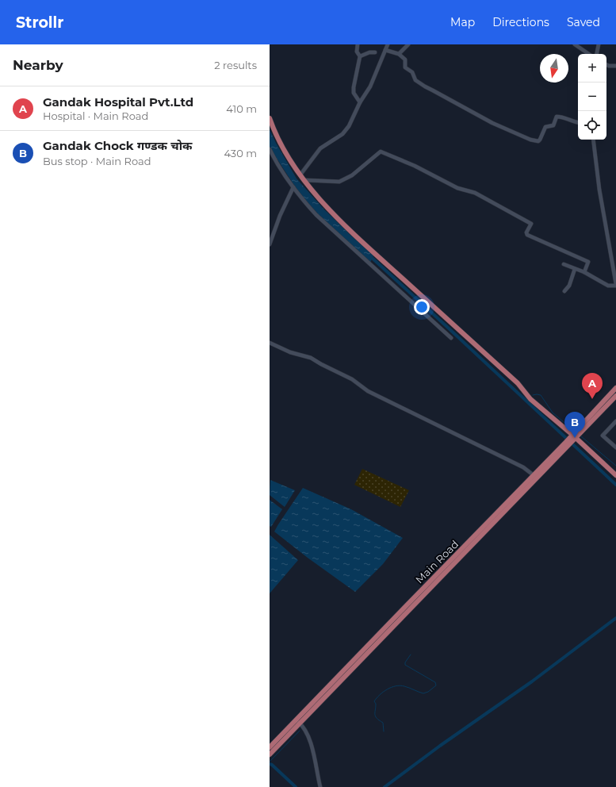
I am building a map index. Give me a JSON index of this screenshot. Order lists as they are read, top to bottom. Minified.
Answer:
{"streets":{"main road":["Main Road"]},"north":"bottom","page":{"header":"Strollr","nav":["Map","Directions","Saved"],"heading":["Nearby","2 results"],"map_buttons":["+","−"],"list":[{"mark":"A","name":"Gandak Hospital Pvt.Ltd","note":"Hospital · Main Road","value":"410 m"},{"mark":"B","name":"Gandak Chock गण्डक चोक","note":"Bus stop · Main Road","value":"430 m"}],"pins":["A","B"]}}
